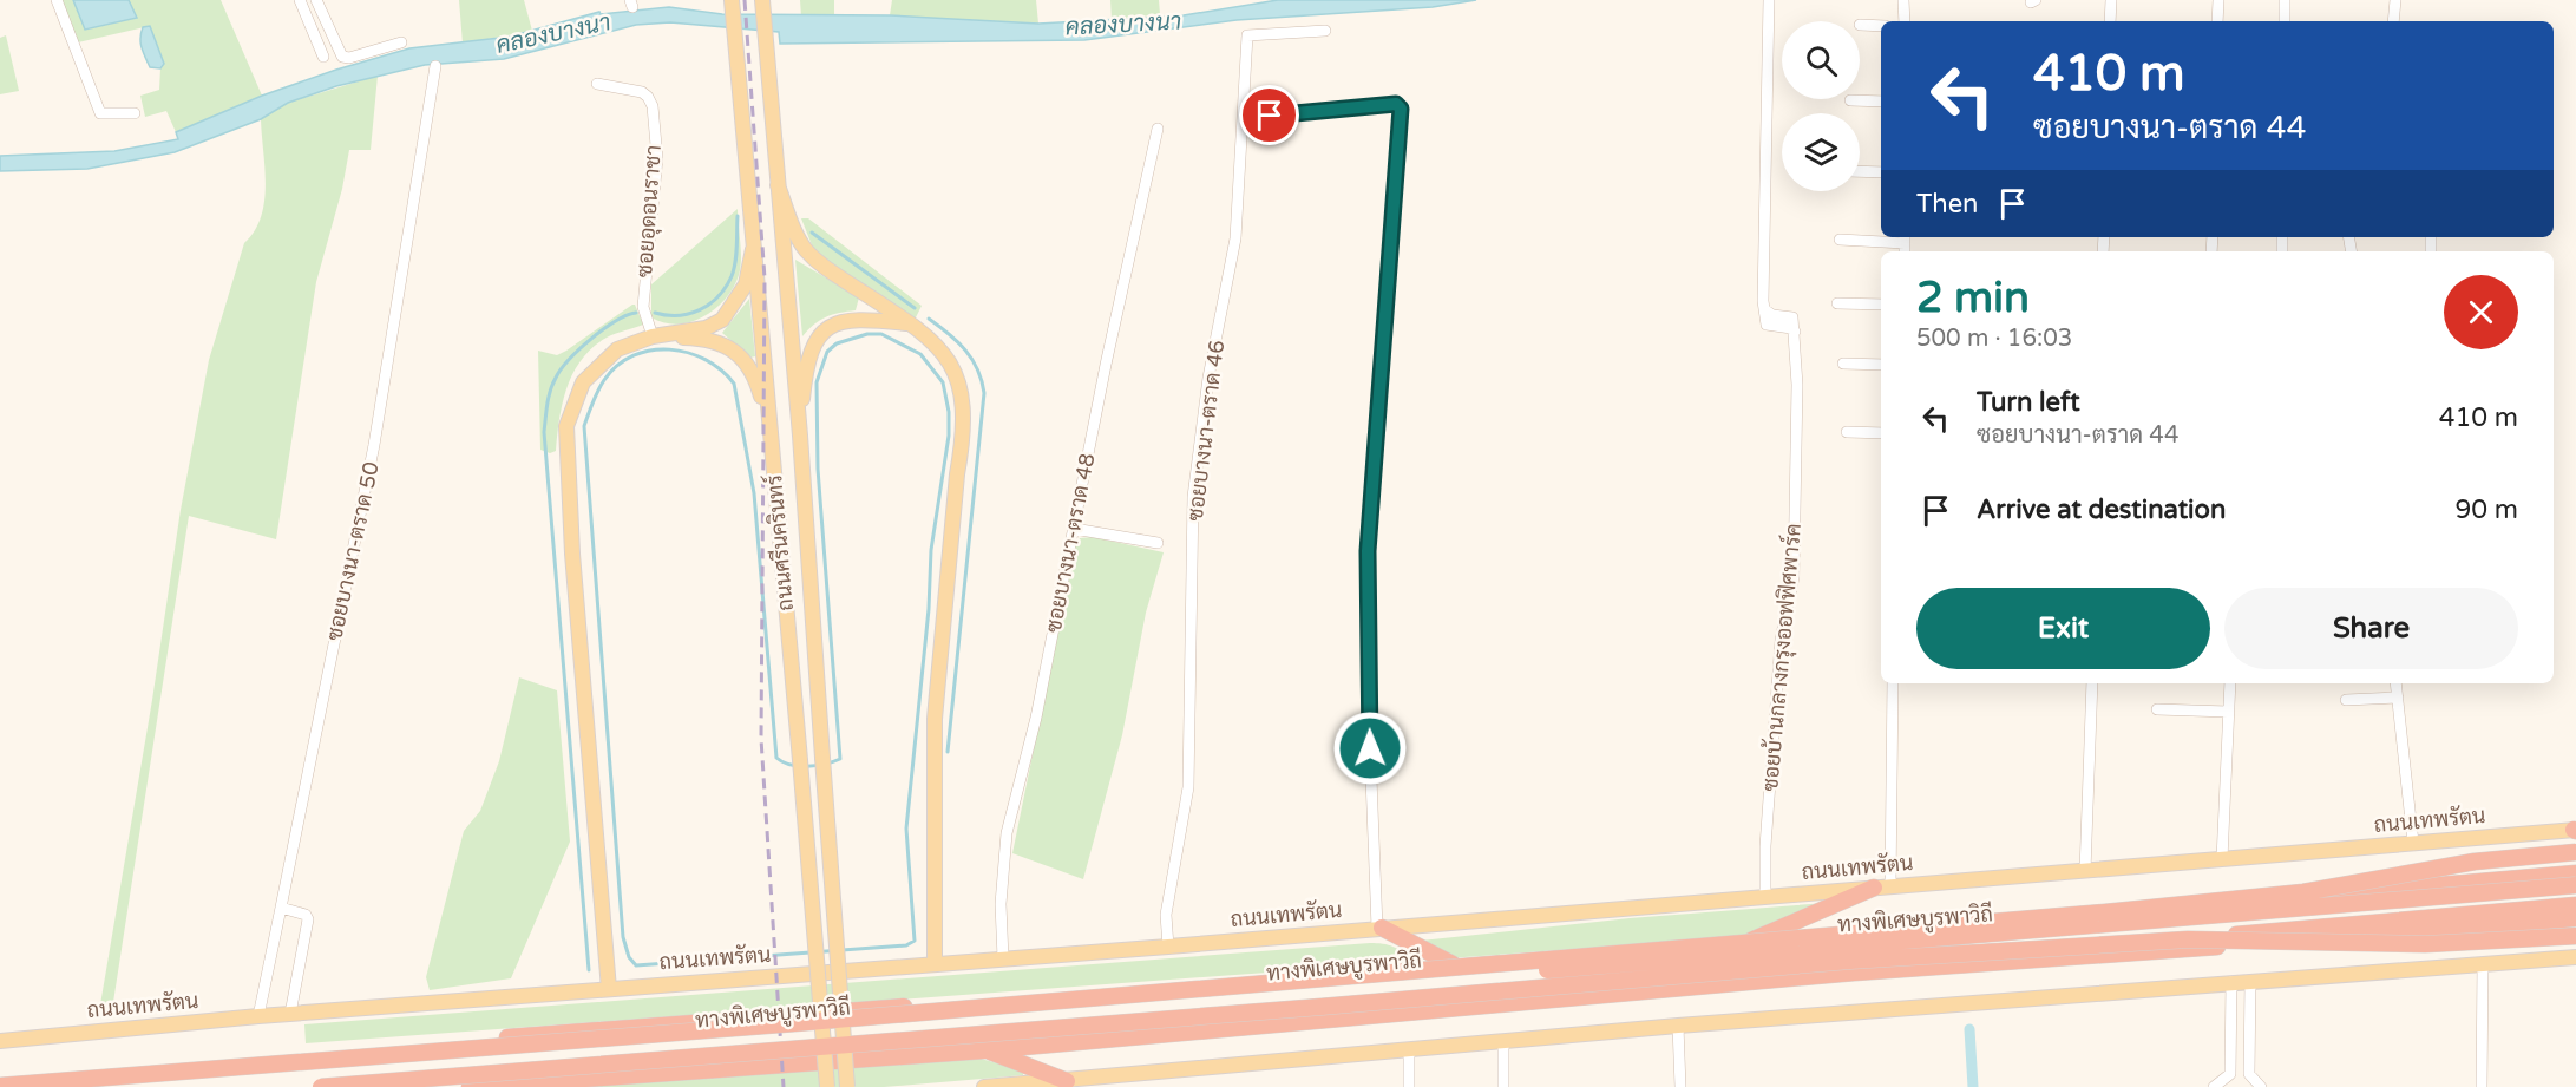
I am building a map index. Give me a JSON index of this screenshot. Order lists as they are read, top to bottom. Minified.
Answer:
{"streets":{"highway":["ทางพิเศษบูรพาวิถี"],"main road":["ถนนศรีนครินทร์","ถนนเทพรัตน"],"street":["ซอยอุดอนราชา","ซอยบางนา-ตราด 46","ซอยบางนา-ตราด 48","ซอยบางนา-ตราด 50","ซอยบ้านกลางกรุงออฟฟิศพาร์ค"]},"crossings":[["ซอยบางนา-ตราด 46","ถนนเทพรัตน"],["ซอยบางนา-ตราด 48","ถนนเทพรัตน"],["ซอยบางนา-ตราด 50","ถนนเทพรัตน"],["ซอยบ้านกลางกรุงออฟฟิศพาร์ค","ถนนเทพรัตน"]],"water":["คลองบางนา"],"page":{"turn":["410 m","ซอยบางนา-ตราด 44"],"then":"Then","heading":["2 min","500 m · 16:03"],"list":[{"name":"Turn left","note":"ซอยบางนา-ตราด 44","value":"410 m"},{"name":"Arrive at destination","value":"90 m"}],"buttons":["Exit","Share"]}}
